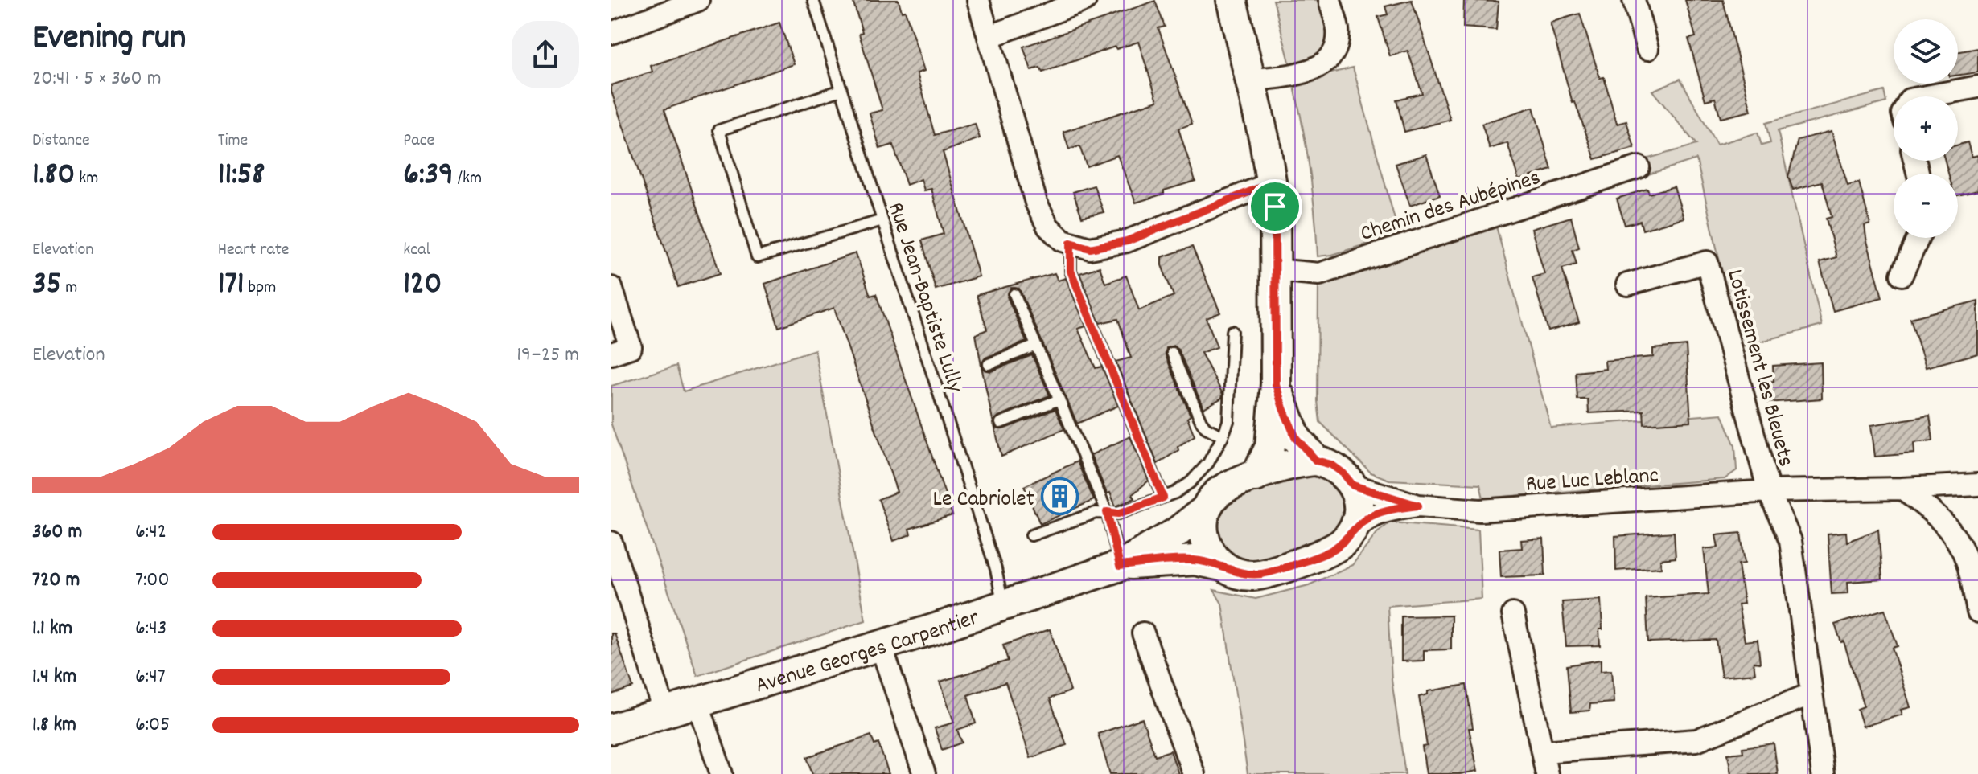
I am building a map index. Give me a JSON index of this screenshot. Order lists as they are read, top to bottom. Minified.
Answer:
{"streets":{"street":["Chemin des Aubépines","Lotissement les Bleuets","Rue Luc Leblanc","Avenue Georges Carpentier"],"lane":["Rue Jean-Baptiste Lully"]},"crossings":[["Rue Jean-Baptiste Lully","Avenue Georges Carpentier"],["Lotissement les Bleuets","Rue Luc Leblanc"],["Rue Luc Leblanc","Avenue Georges Carpentier"]],"places":{"building":["Le Cabriolet"]},"page":{"heading":["Evening run","20:41 · 5 × 360 m"],"map_buttons":["+","−"],"stats":[["Distance","1.80 km"],["Time","11:58"],["Pace","6:39 /km"],["Elevation","35 m"],["Heart rate","171 bpm"],["kcal","120"]],"chart":["Elevation","19–25 m"],"list":[{"name":"360 m","note":"6:42"},{"name":"720 m","note":"7:00"},{"name":"1.1 km","note":"6:43"},{"name":"1.4 km","note":"6:47"},{"name":"1.8 km","note":"6:05"}]}}
